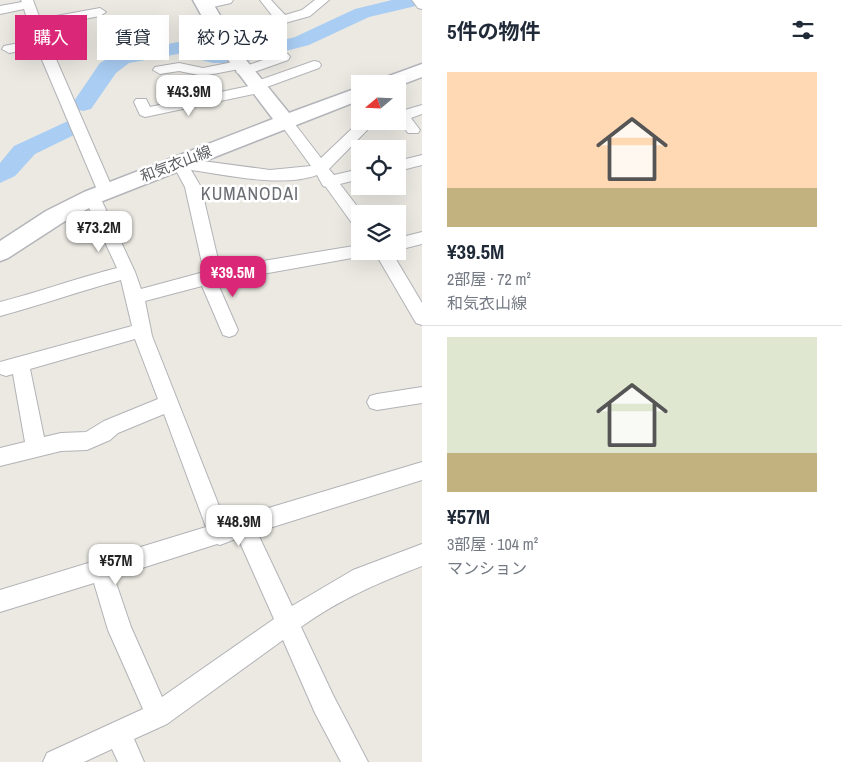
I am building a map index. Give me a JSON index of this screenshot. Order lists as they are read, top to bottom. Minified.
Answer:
{"streets":{"main road":["和気衣山線"]},"districts":["KUMANODAI"],"north":"left","page":{"heading":"5件の物件","chip":["購入","賃貸","絞り込み"],"list":[{"name":"¥39.5M","note":"2部屋 · 72 m² · 和気衣山線"},{"name":"¥57M","note":"3部屋 · 104 m² · マンション"}],"price":["¥43.9M","¥73.2M","¥39.5M","¥48.9M","¥57M"]}}
